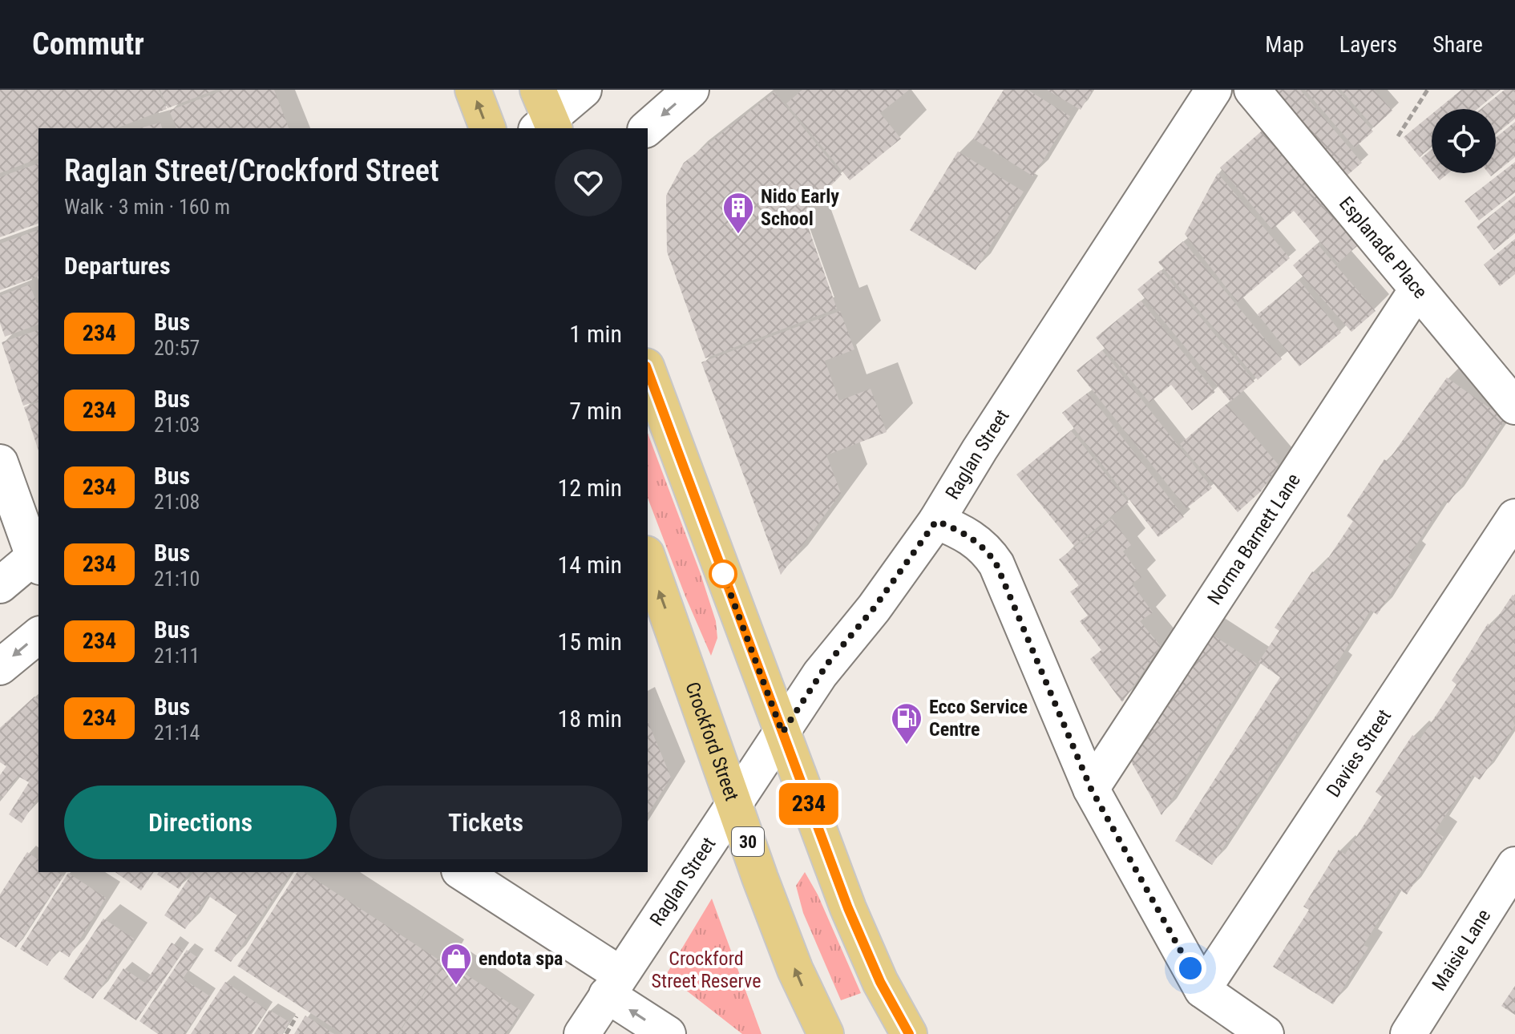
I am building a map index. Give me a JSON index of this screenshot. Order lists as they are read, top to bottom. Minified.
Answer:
{"streets":{"main road":["Crockford Street","30"],"street":["Esplanade Place","Raglan Street","Norma Barnett Lane","Davies Street","Maisie Lane"]},"crossings":[["Esplanade Place","Norma Barnett Lane"],["Raglan Street","Crockford Street"]],"parks":["Crockford Street Reserve"],"places":{"building":["Nido Early School"],"fuel station":["Ecco Service Centre"],"shop":["endota spa"]},"lines":["bus line 234"],"page":{"header":"Commutr","nav":["Map","Layers","Share"],"on_map":"234","heading":[["Raglan Street/Crockford Street","Walk · 3 min · 160 m"],"Departures"],"list":[{"mark":"234","name":"Bus","note":"20:57","value":"1 min"},{"mark":"234","name":"Bus","note":"21:03","value":"7 min"},{"mark":"234","name":"Bus","note":"21:08","value":"12 min"},{"mark":"234","name":"Bus","note":"21:10","value":"14 min"},{"mark":"234","name":"Bus","note":"21:11","value":"15 min"},{"mark":"234","name":"Bus","note":"21:14","value":"18 min"}],"buttons":["Directions","Tickets"]}}
